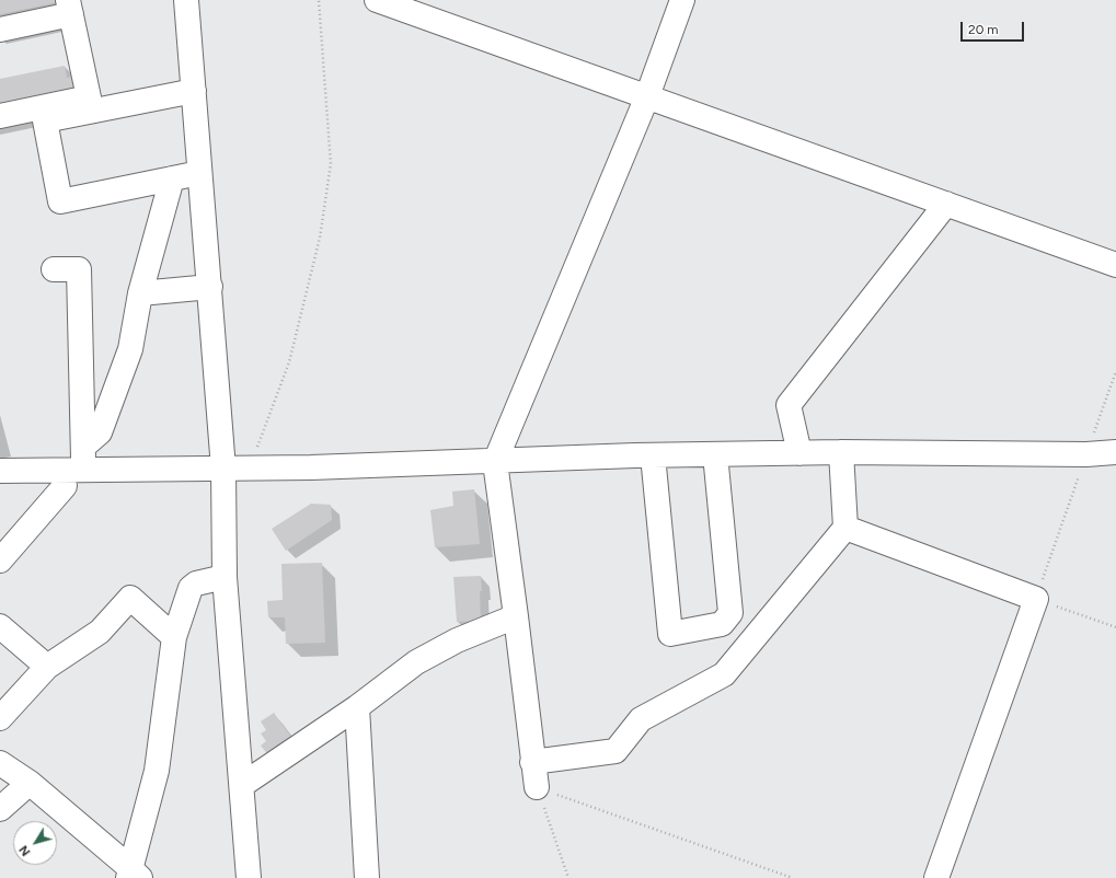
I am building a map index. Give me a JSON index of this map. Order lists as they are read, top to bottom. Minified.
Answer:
{"scale_bar":"20 m","north":"bottom left"}
